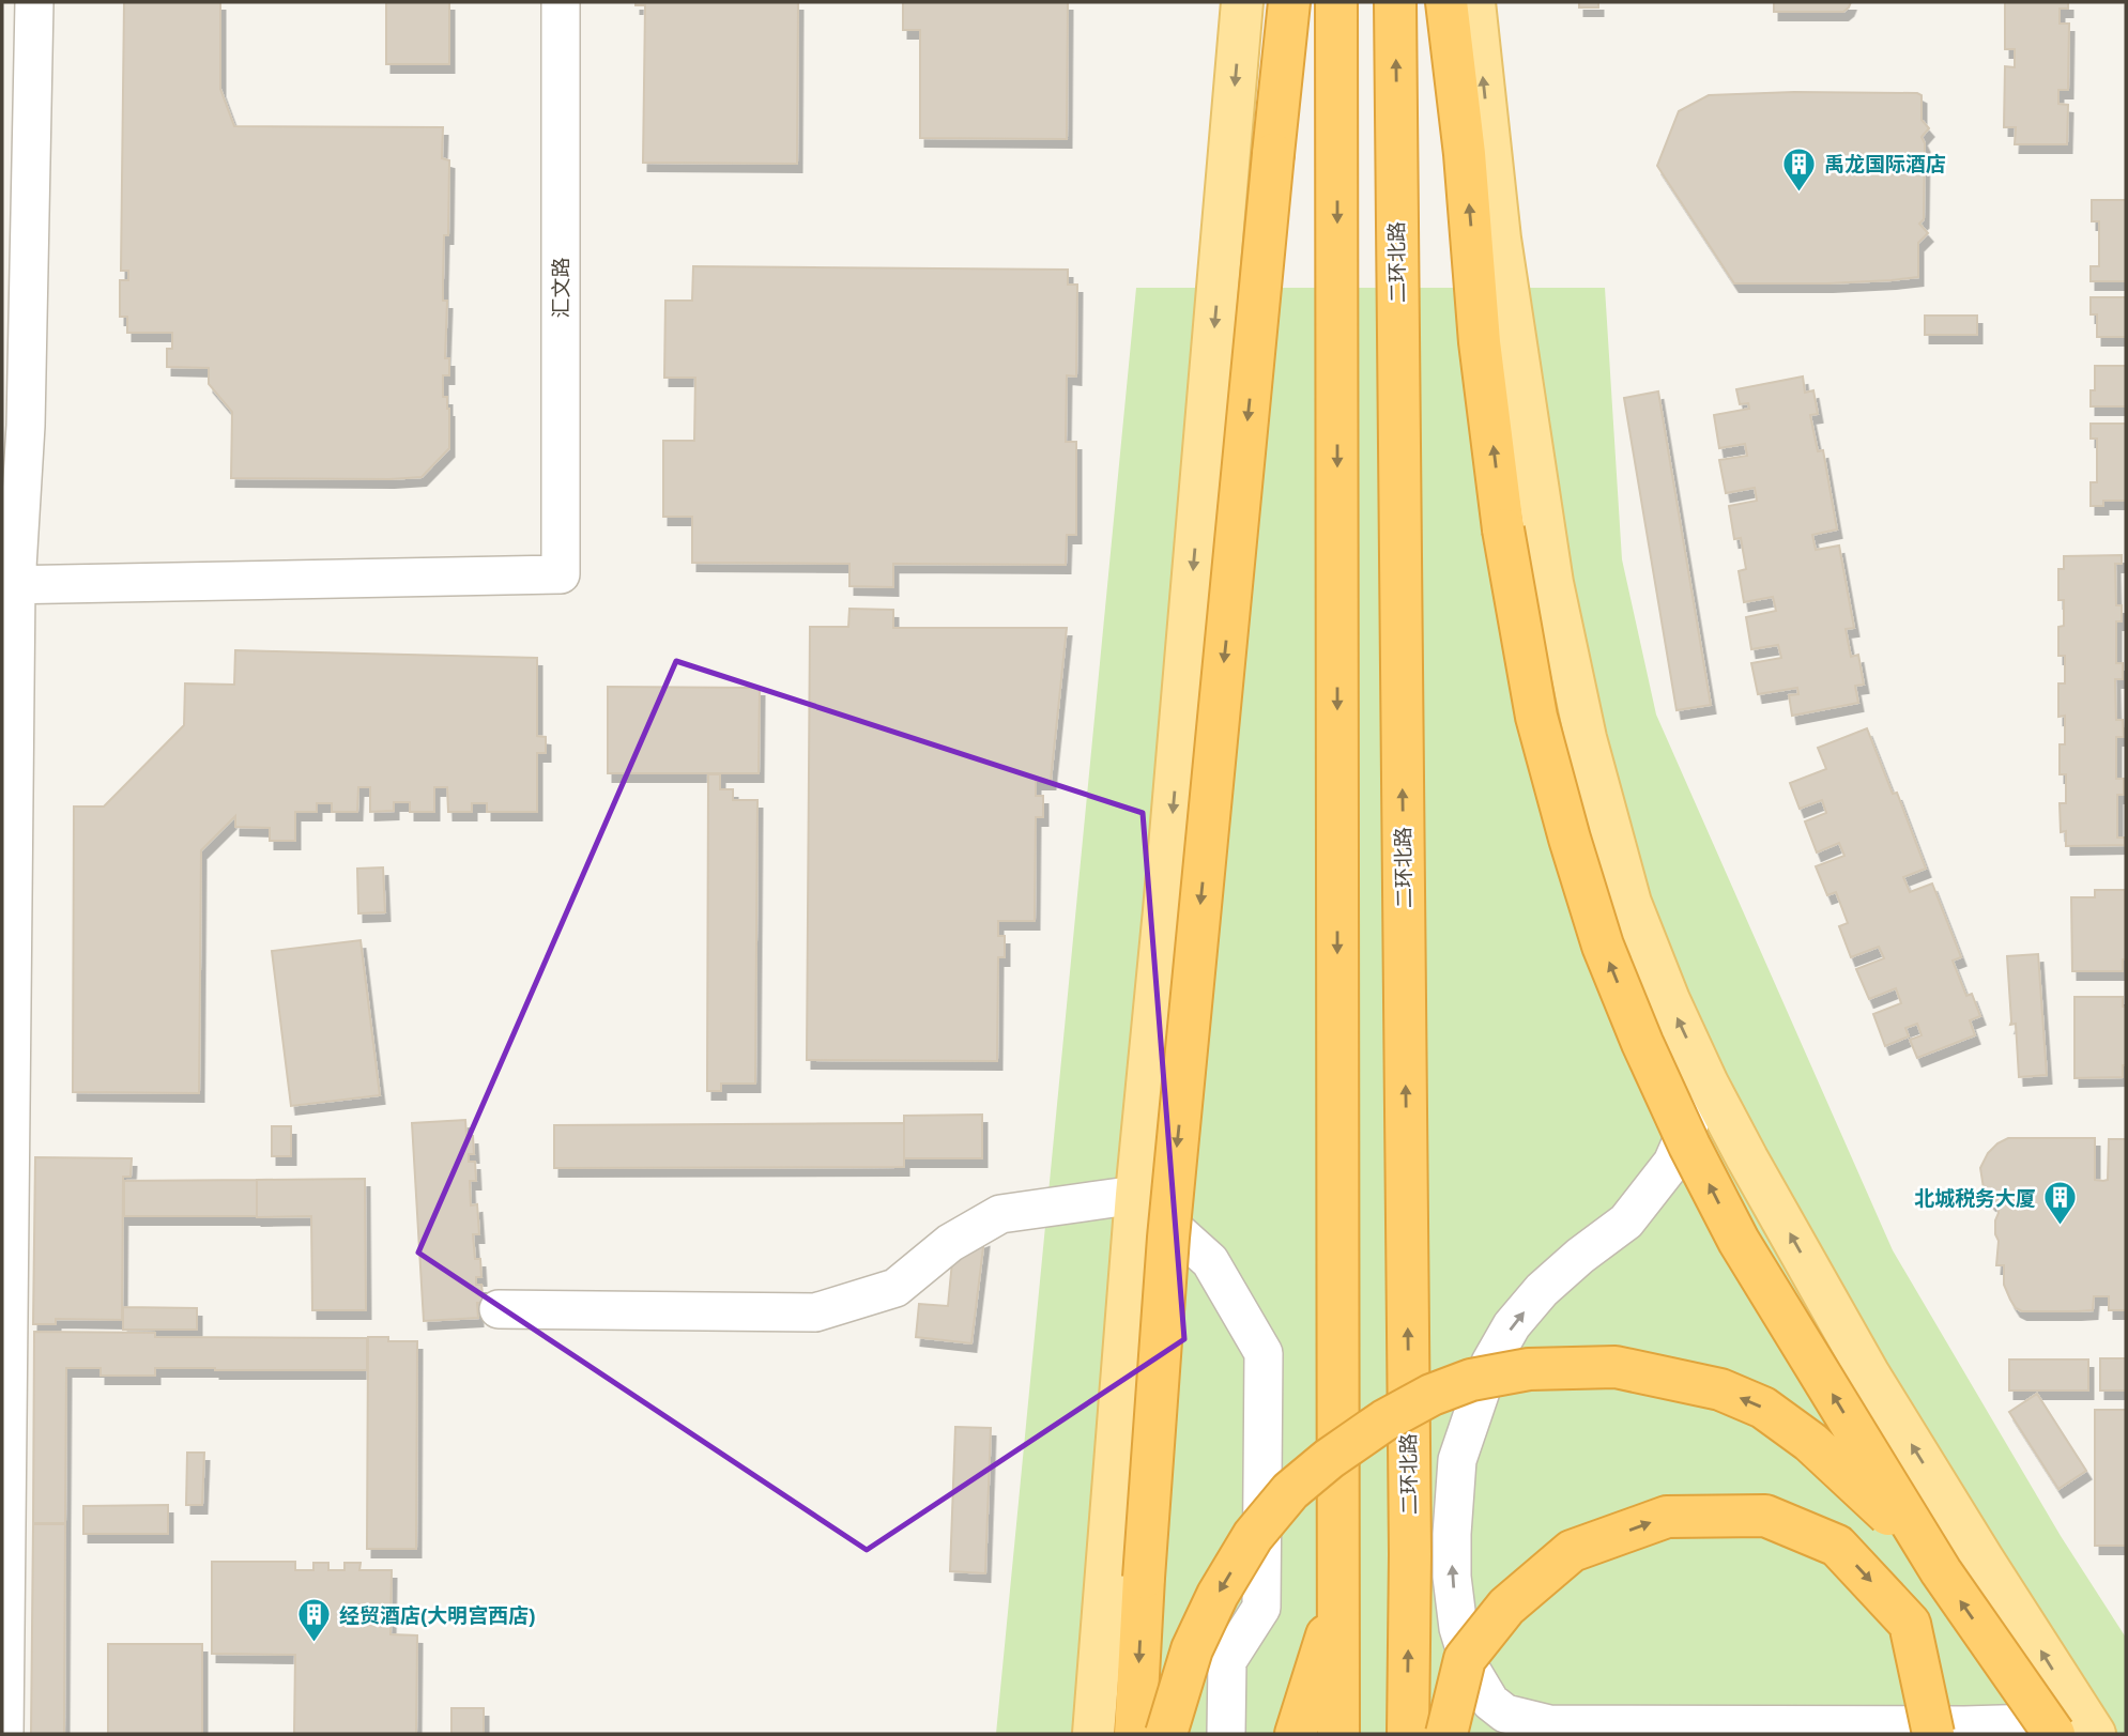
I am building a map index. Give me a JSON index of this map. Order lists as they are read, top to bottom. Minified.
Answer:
{"streets":{"highway":["二环北路"],"street":["汇文路"]},"places":{"building":["禹龙国际酒店","北城税务大厦","经贸酒店(大明宫西店)"]}}
